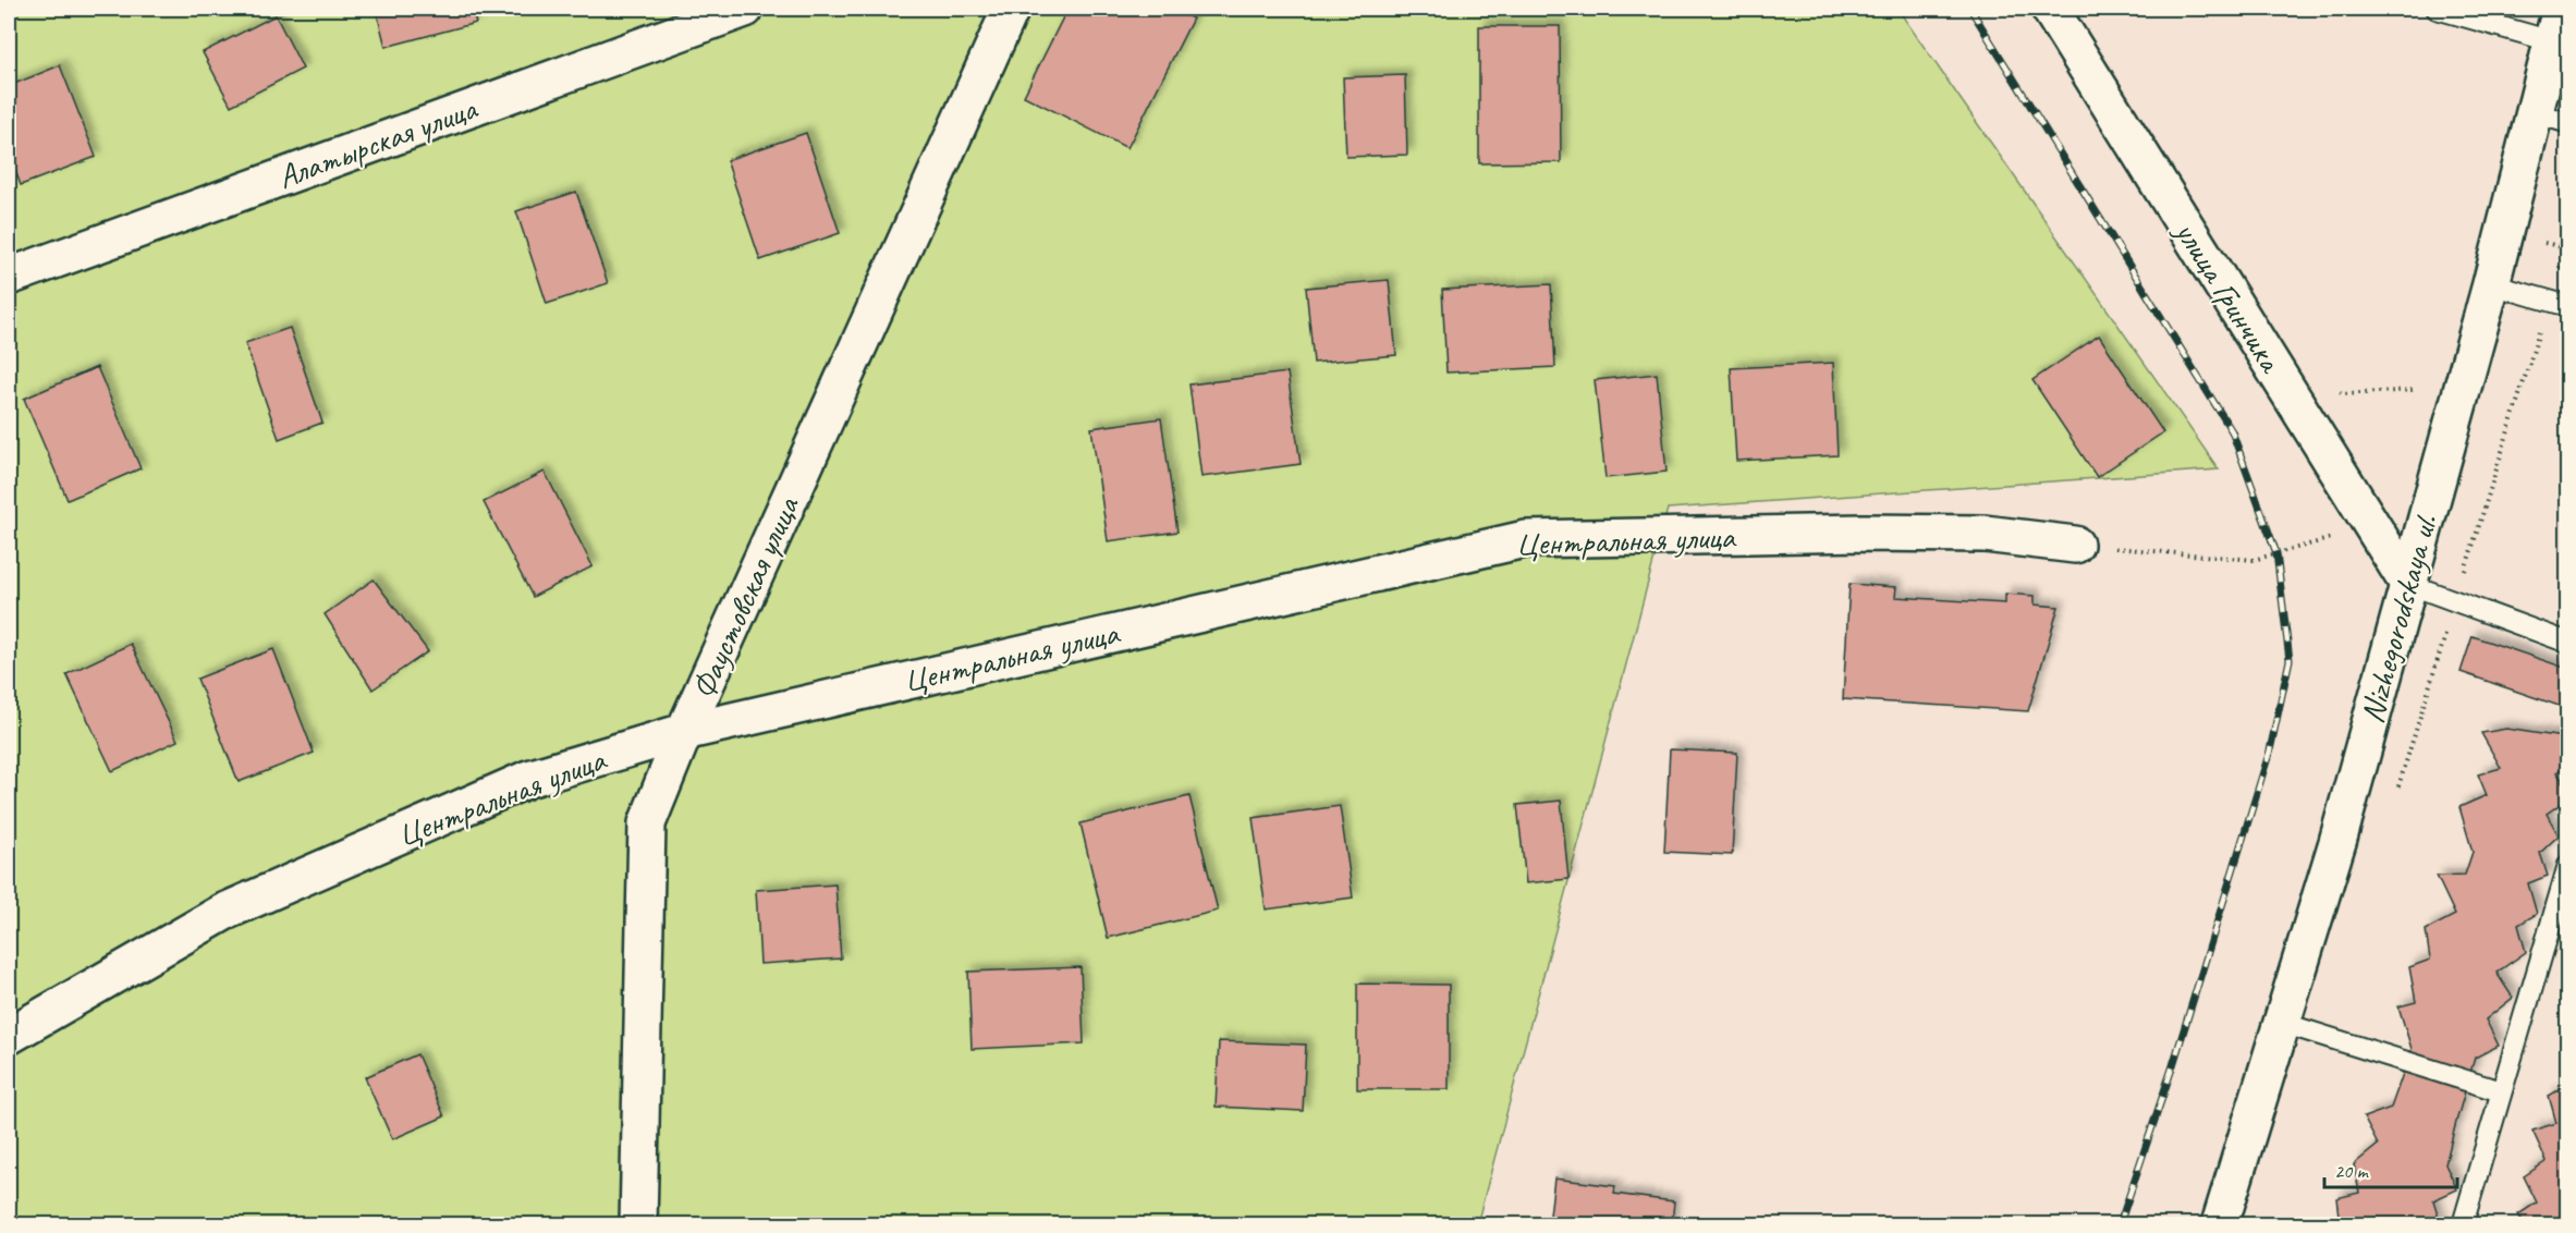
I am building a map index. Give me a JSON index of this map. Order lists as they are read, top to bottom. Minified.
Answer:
{"streets":{"street":["Алатырская улица","улица Гринчика","Центральная улица","Фаустовская улица","Nizhegorodskaya ul."]},"crossings":[["улица Гринчика","Nizhegorodskaya ul."],["Центральная улица","Фаустовская улица"]],"scale_bar":"20 m"}
